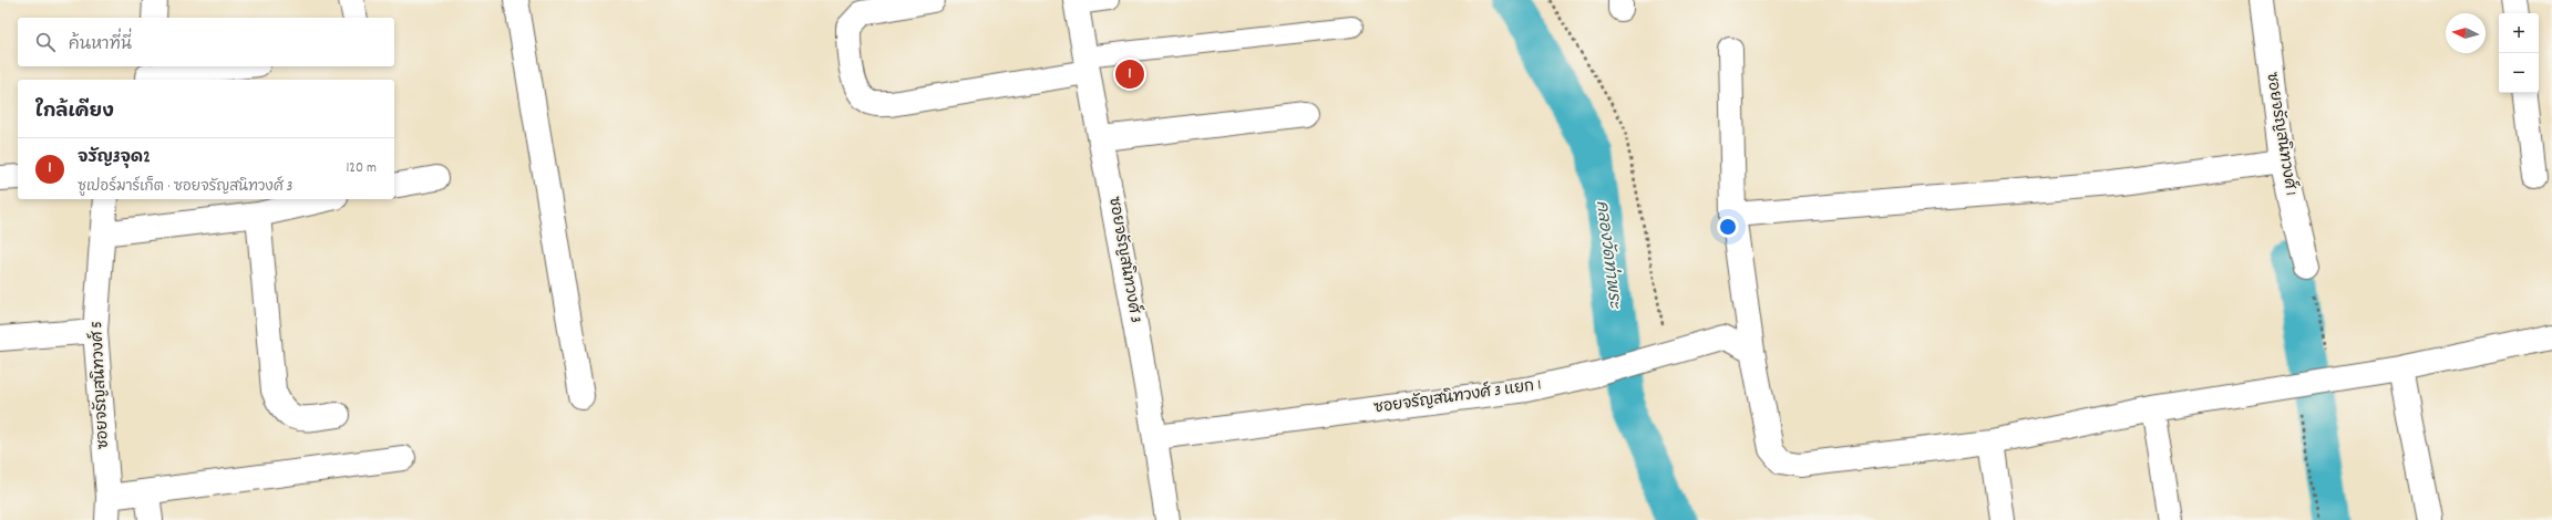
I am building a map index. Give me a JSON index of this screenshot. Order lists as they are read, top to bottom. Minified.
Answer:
{"streets":{"street":["ซอยจรัญสนิทวงศ์ 1","ซอยจรัญสนิทวงศ์ 3","ซอยจรัญสนิทวงศ์ 5","ซอยจรัญสนิทวงศ์ 3 แยก 1"]},"crossings":[["ซอยจรัญสนิทวงศ์ 3","ซอยจรัญสนิทวงศ์ 3 แยก 1"]],"water":["คลองวัดท่าพระ"],"north":"left","page":{"map_buttons":["+","−"],"search":"ค้นหาที่นี่","pins":"1","heading":"ใกล้เคียง","list":[{"mark":"1","name":"จรัญ3จุด2","note":"ซูเปอร์มาร์เก็ต · ซอยจรัญสนิทวงศ์ 3","value":"120 m"}]}}
